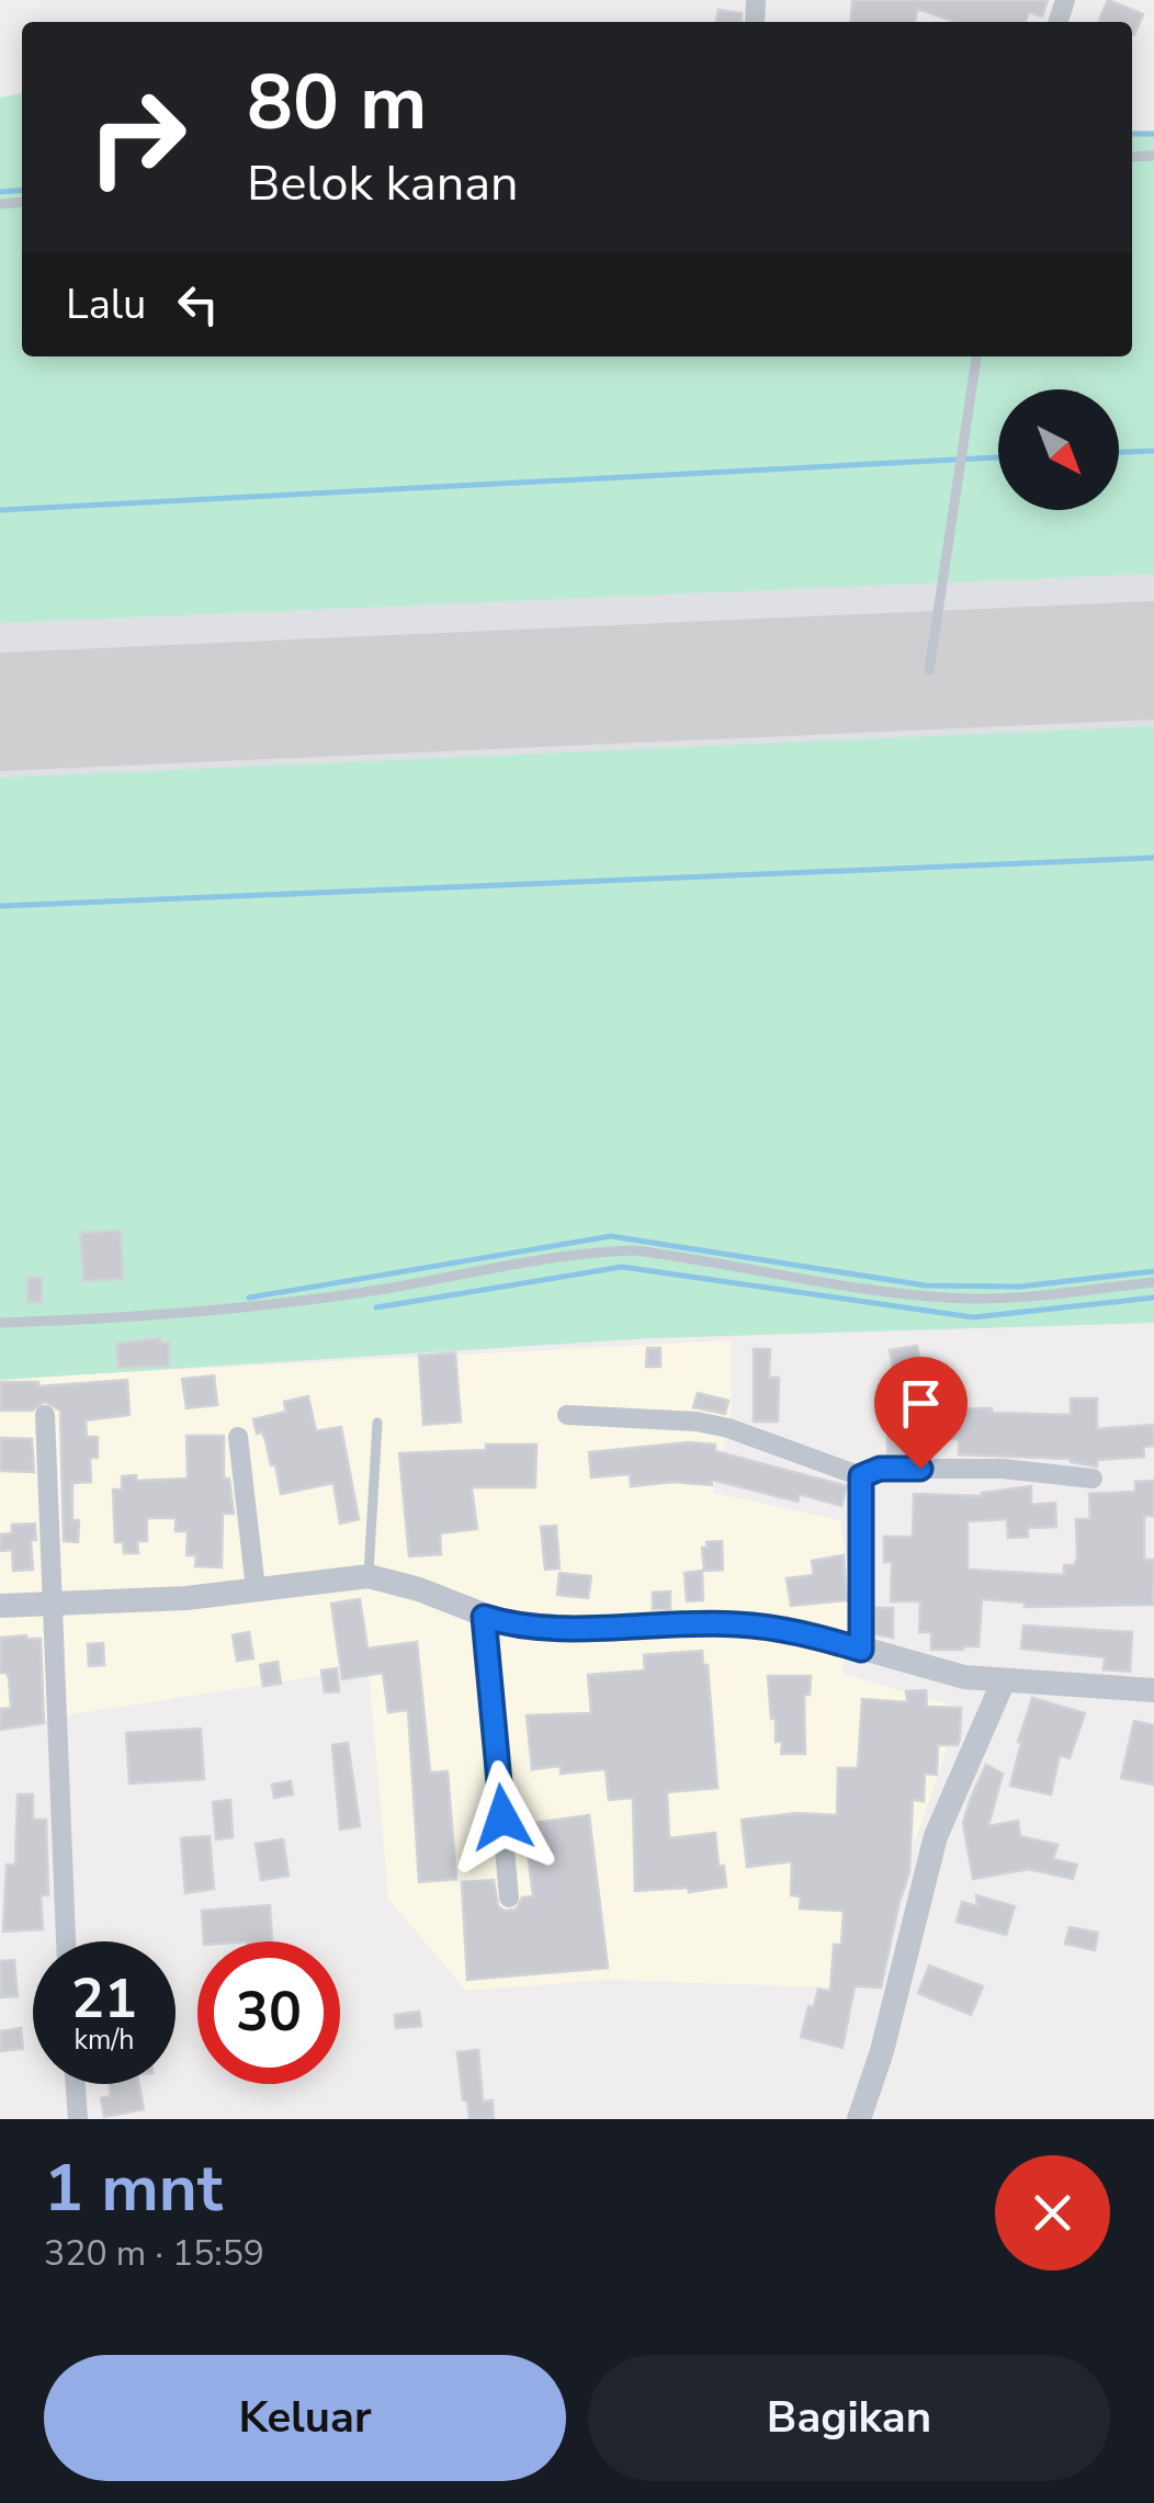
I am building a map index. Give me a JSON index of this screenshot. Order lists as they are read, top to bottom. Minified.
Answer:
{"north":"bottom right","page":{"turn":["80 m","Belok kanan"],"then":"Lalu","speed":"21 km/h","limit":"30","heading":["1 mnt","320 m · 15:59"],"buttons":["Keluar","Bagikan"]}}
